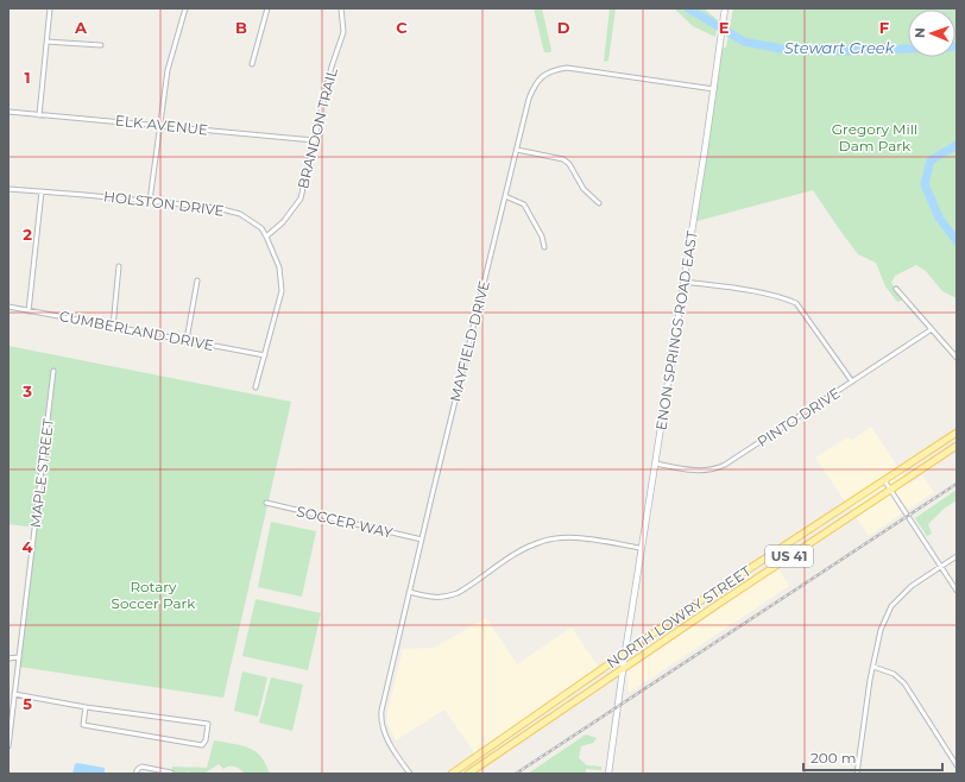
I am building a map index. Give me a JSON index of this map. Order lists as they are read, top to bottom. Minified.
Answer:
{"streets":{"main road":["US 41","NORTH LOWRY STREET"],"street":["ELK AVENUE","BRANDON TRAIL","HOLSTON DRIVE","CUMBERLAND DRIVE","ENON SPRINGS ROAD EAST","MAYFIELD DRIVE","PINTO DRIVE","MAPLE STREET","SOCCER WAY"]},"crossings":[["ELK AVENUE","BRANDON TRAIL"],["BRANDON TRAIL","HOLSTON DRIVE"],["HOLSTON DRIVE","CUMBERLAND DRIVE"],["ENON SPRINGS ROAD EAST","MAYFIELD DRIVE"],["ENON SPRINGS ROAD EAST","PINTO DRIVE"],["ENON SPRINGS ROAD EAST","US 41"],["ENON SPRINGS ROAD EAST","NORTH LOWRY STREET"],["MAYFIELD DRIVE","SOCCER WAY"]],"water":["Stewart Creek"],"parks":["Gregory Mill Dam Park","Rotary Soccer Park"],"scale_bar":"200 m","north":"left","grid":{"columns":["A","B","C","D","E","F"],"rows":["1","2","3","4","5"]}}
